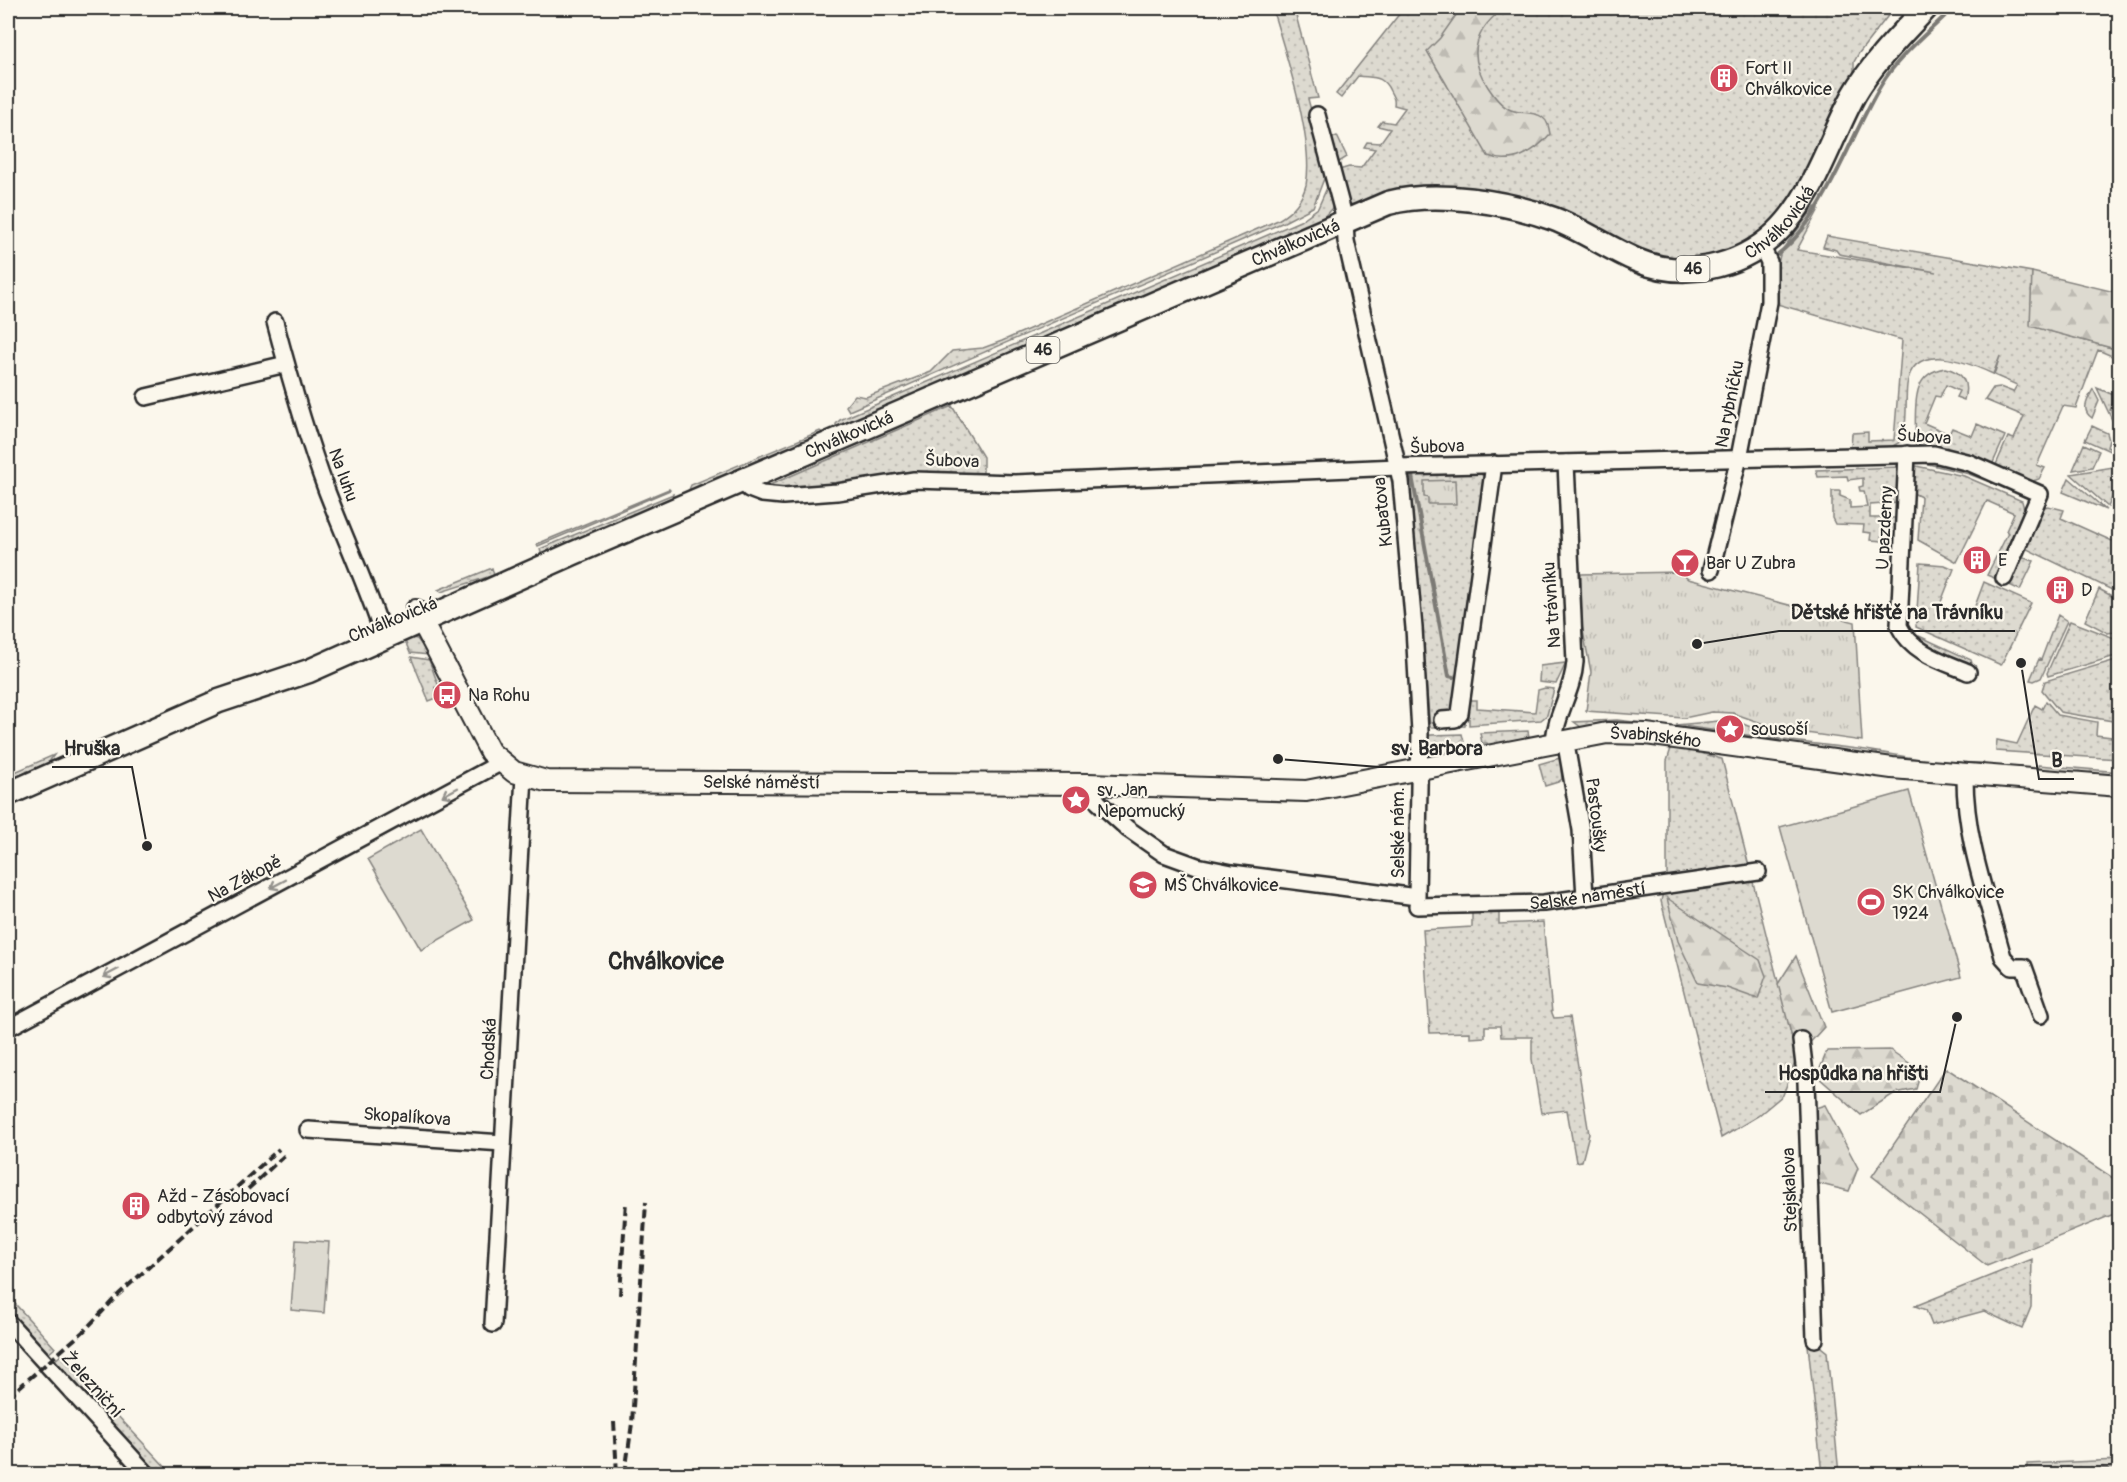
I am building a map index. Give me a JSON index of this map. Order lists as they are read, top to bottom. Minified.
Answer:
{"streets":{"main road":["Chválkovická","46"],"street":["Na rybníčku","Šubova","Na luhu","Kubatova","U pazderny","Na trávníku","Švabinského","Selské náměstí","Pastoušky","Selské nám.","Na Zákopě","Chodská","Skopalíkova","Stejskalova","Železniční"]},"crossings":[["Chválkovická","Na rybníčku"],["Chválkovická","Šubova"],["Chválkovická","Na luhu"],["Chválkovická","Kubatova"],["Chválkovická","Selské náměstí"],["Na rybníčku","Šubova"],["Šubova","Kubatova"],["Šubova","U pazderny"],["Šubova","Na trávníku"],["Kubatova","Švabinského"],["Kubatova","Selské náměstí"],["Kubatova","Selské nám."],["Na trávníku","Švabinského"],["Na trávníku","Pastoušky"],["Švabinského","Selské náměstí"],["Švabinského","Pastoušky"],["Švabinského","Selské nám."],["Selské náměstí","Pastoušky"],["Selské náměstí","Selské nám."],["Selské náměstí","Na Zákopě"],["Selské náměstí","Chodská"],["Chodská","Skopalíkova"]],"one_way":["Na Zákopě"],"districts":["Chválkovice"],"places":{"building":["Fort II Chválkovice","E","D","Ažd - Zásobovací odbytový závod"],"bar":["Bar U Zubra"],"other":["Dětské hřiště na Trávníku","B","sv. Barbora","Hruška","Hospůdka na hřišti"],"bus stop":["Na Rohu"],"place":["sousoší","sv. Jan Nepomucký"],"school or university":["MŠ Chválkovice"],"sports":["SK Chválkovice 1924"]}}
